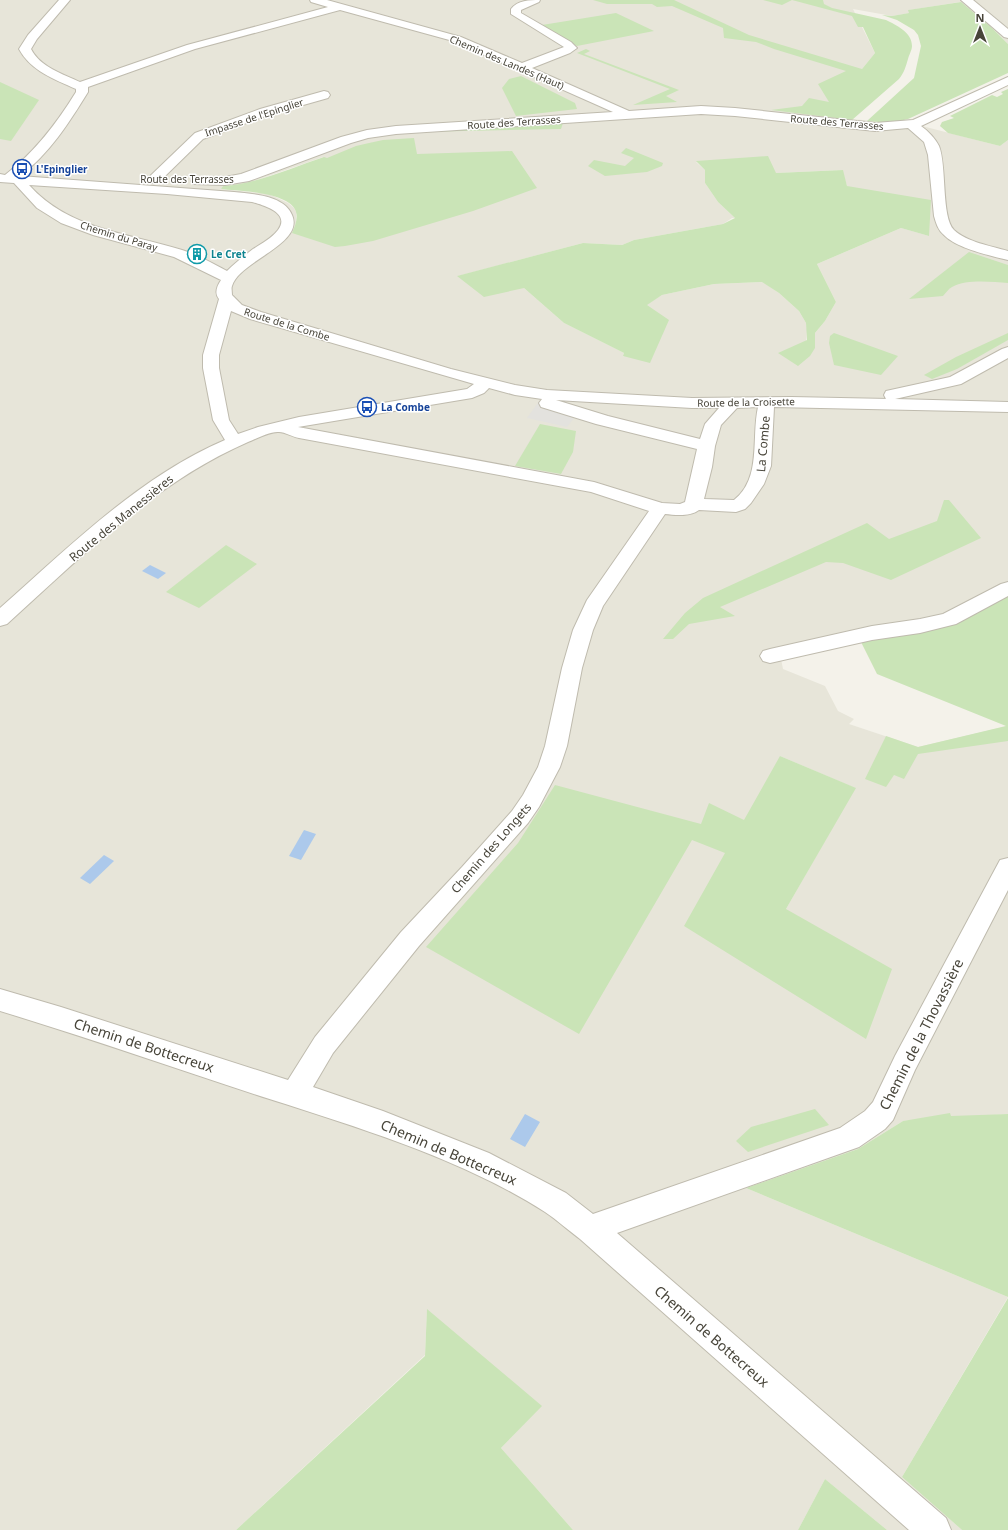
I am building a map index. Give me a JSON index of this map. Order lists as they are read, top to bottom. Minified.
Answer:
{"streets":{"street":["Chemin des Landes (Haut)","Impasse de l'Epinglier","Route des Terrasses","Chemin du Paray","Route de la Combe","Route de la Croisette","La Combe","Route des Manessières","Chemin des Longets","Chemin de la Thovassière","Chemin de Bottecreux"]},"crossings":[["Chemin des Landes (Haut)","Route des Terrasses"],["Impasse de l'Epinglier","Route des Terrasses"],["Route des Terrasses","Chemin du Paray"],["Route de la Combe","Route de la Croisette"],["Route de la Combe","Route des Manessières"],["Route de la Croisette","La Combe"],["Route de la Croisette","Route des Manessières"],["La Combe","Route des Manessières"],["La Combe","Chemin des Longets"],["Chemin des Longets","Chemin de Bottecreux"],["Chemin de la Thovassière","Chemin de Bottecreux"]],"places":{"bus stop":["L'Epinglier","La Combe"],"building":["Le Cret"]},"north":"top"}
